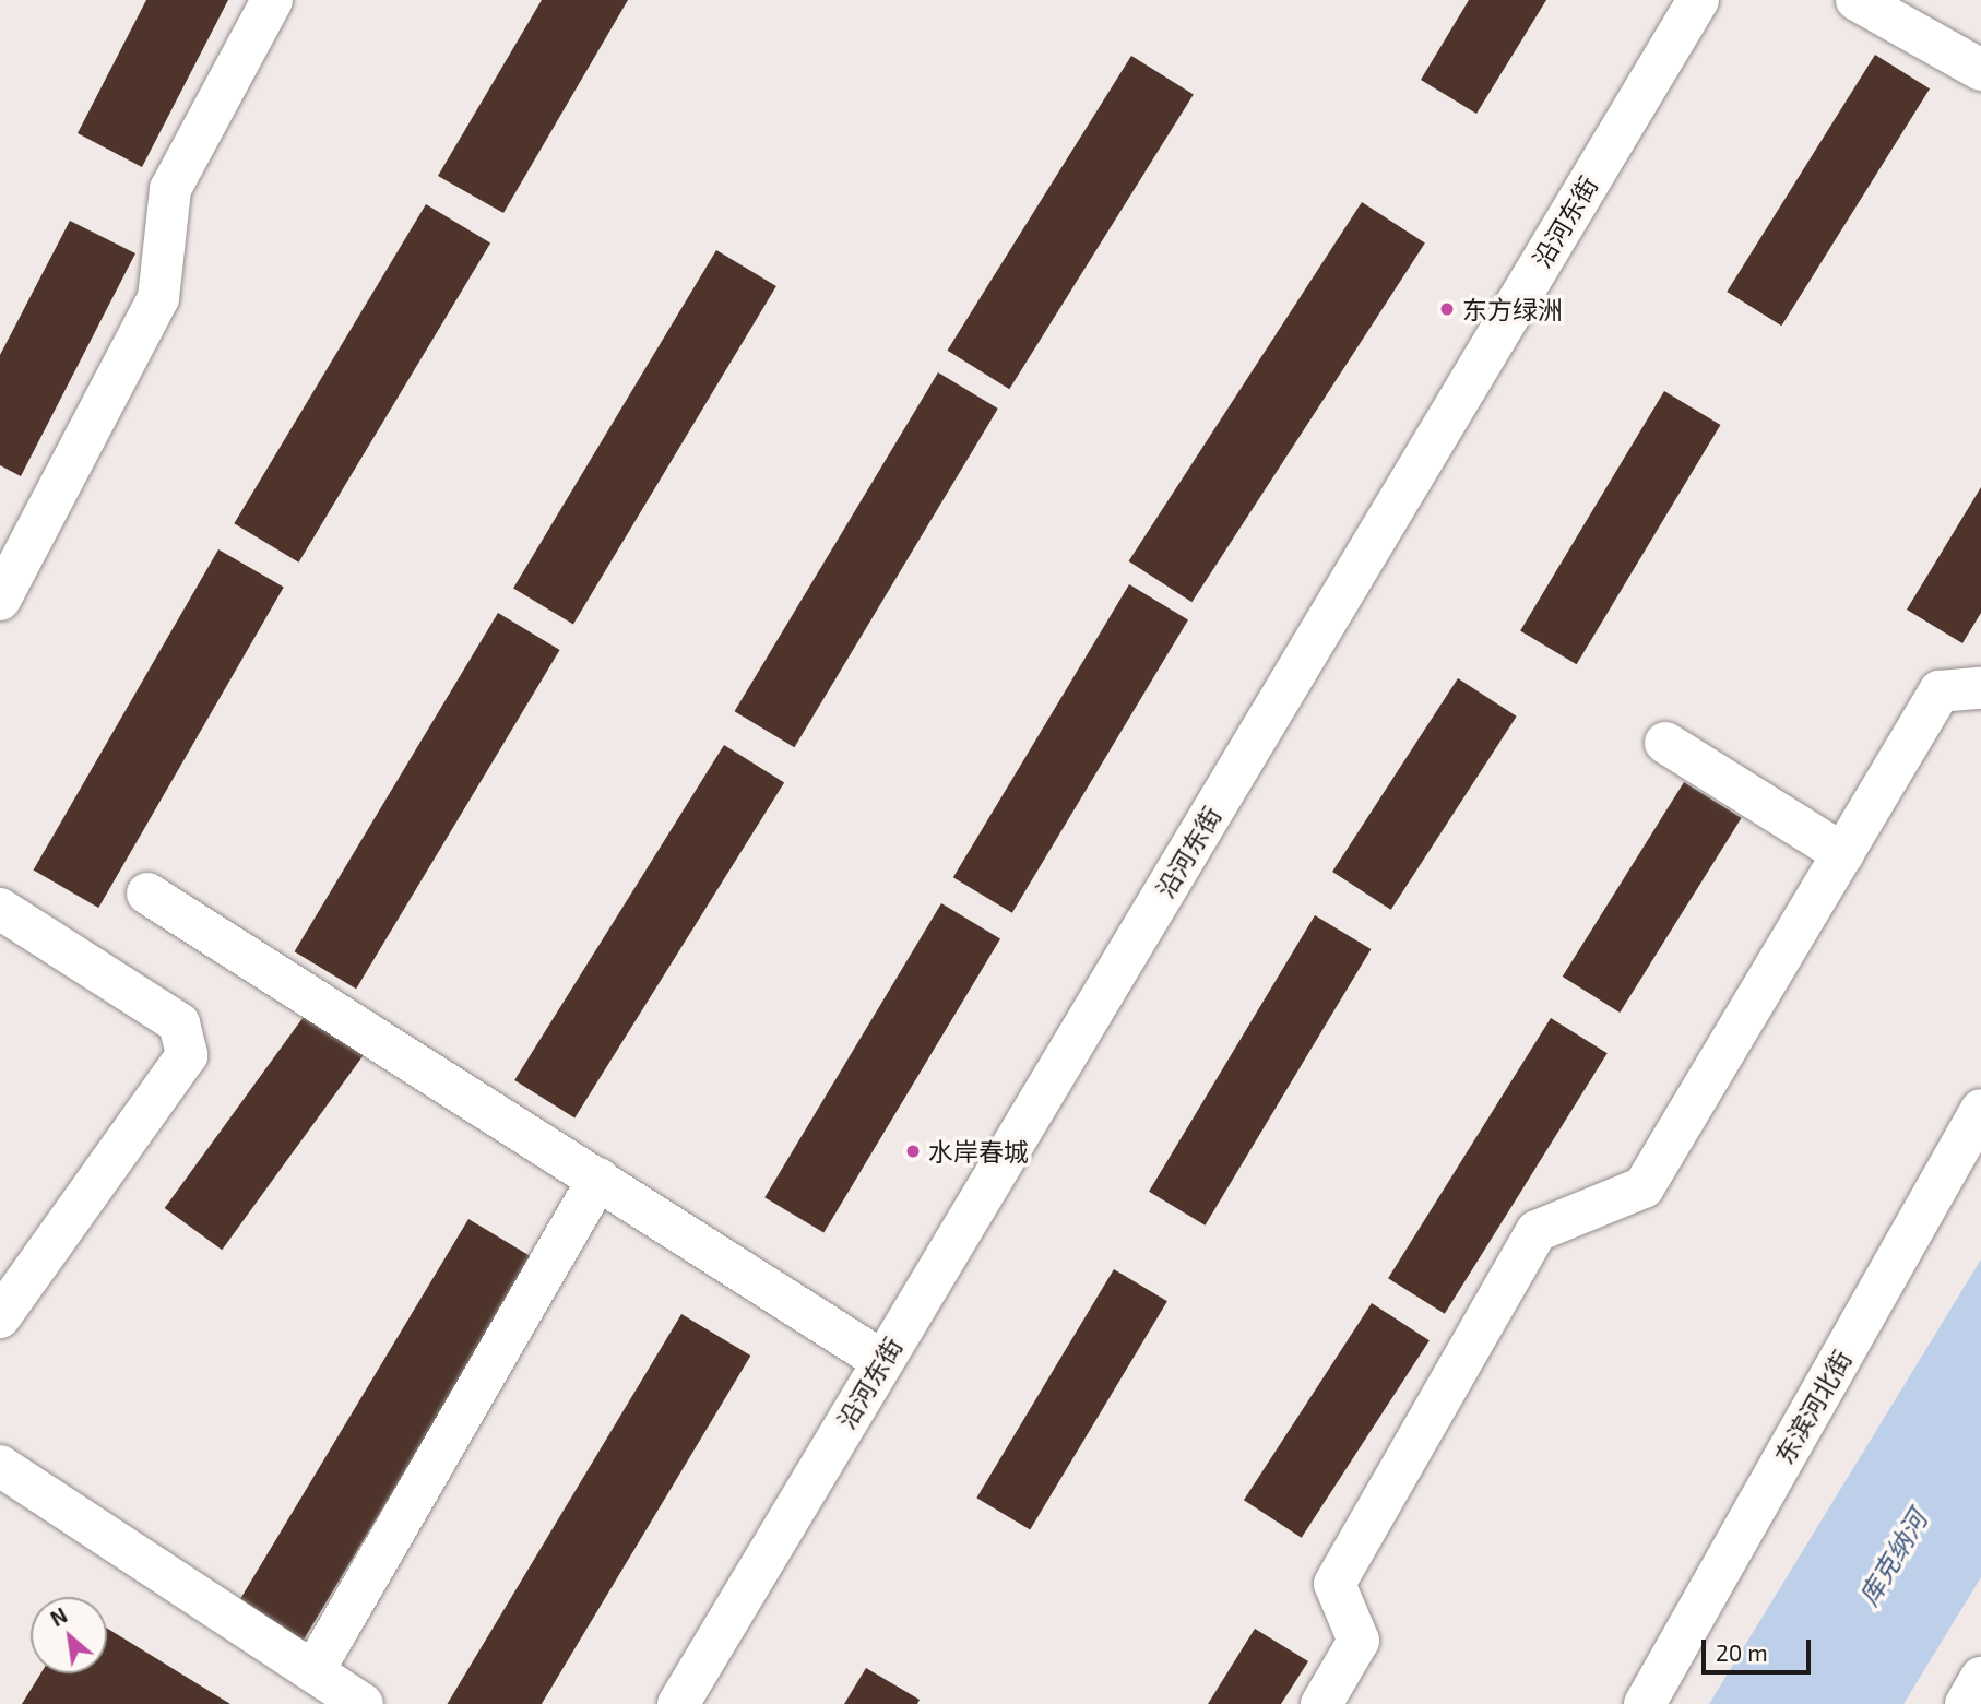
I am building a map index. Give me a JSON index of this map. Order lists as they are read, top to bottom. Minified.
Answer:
{"streets":{"street":["沿河东街","东滨河北街"]},"water":["库克纳河"],"places":["东方绿洲","水岸春城"],"scale_bar":"20 m","north":"top left"}
